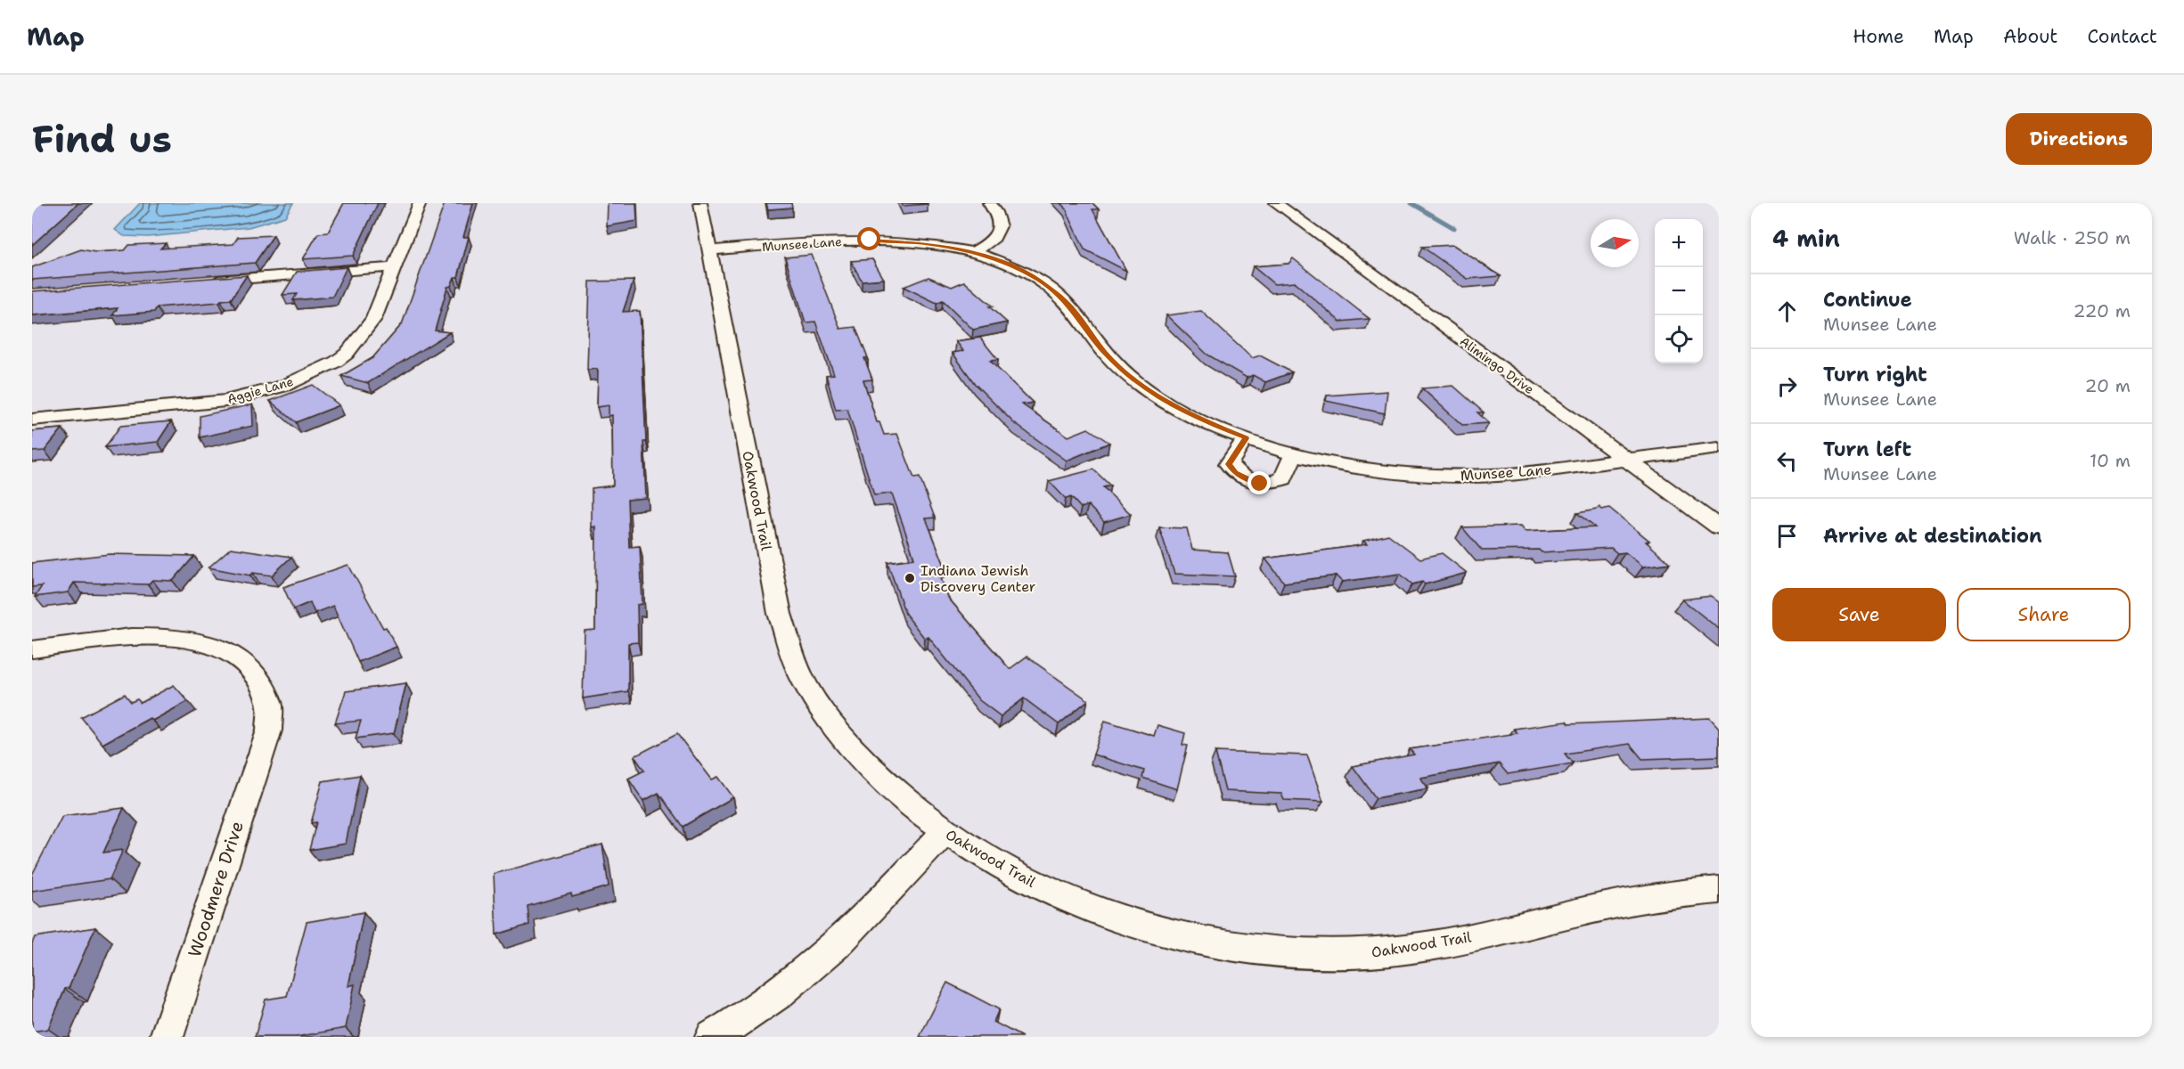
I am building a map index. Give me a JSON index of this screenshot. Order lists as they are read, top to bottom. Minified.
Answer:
{"streets":{"street":["Munsee Lane","Alimingo Drive","Aggie Lane","Oakwood Trail","Woodmere Drive"]},"crossings":[["Munsee Lane","Alimingo Drive"],["Munsee Lane","Oakwood Trail"]],"places":["Indiana Jewish Discovery Center"],"north":"right","page":{"header":"Map","nav":["Home","Map","About","Contact"],"buttons":["Directions",["Save","Share"]],"title":"Find us","heading":["4 min","Walk · 250 m"],"map_buttons":["+","−"],"list":[["Continue","Munsee Lane","220 m"],["Turn right","Munsee Lane","20 m"],["Turn left","Munsee Lane","10 m"],"Arrive at destination"]}}
